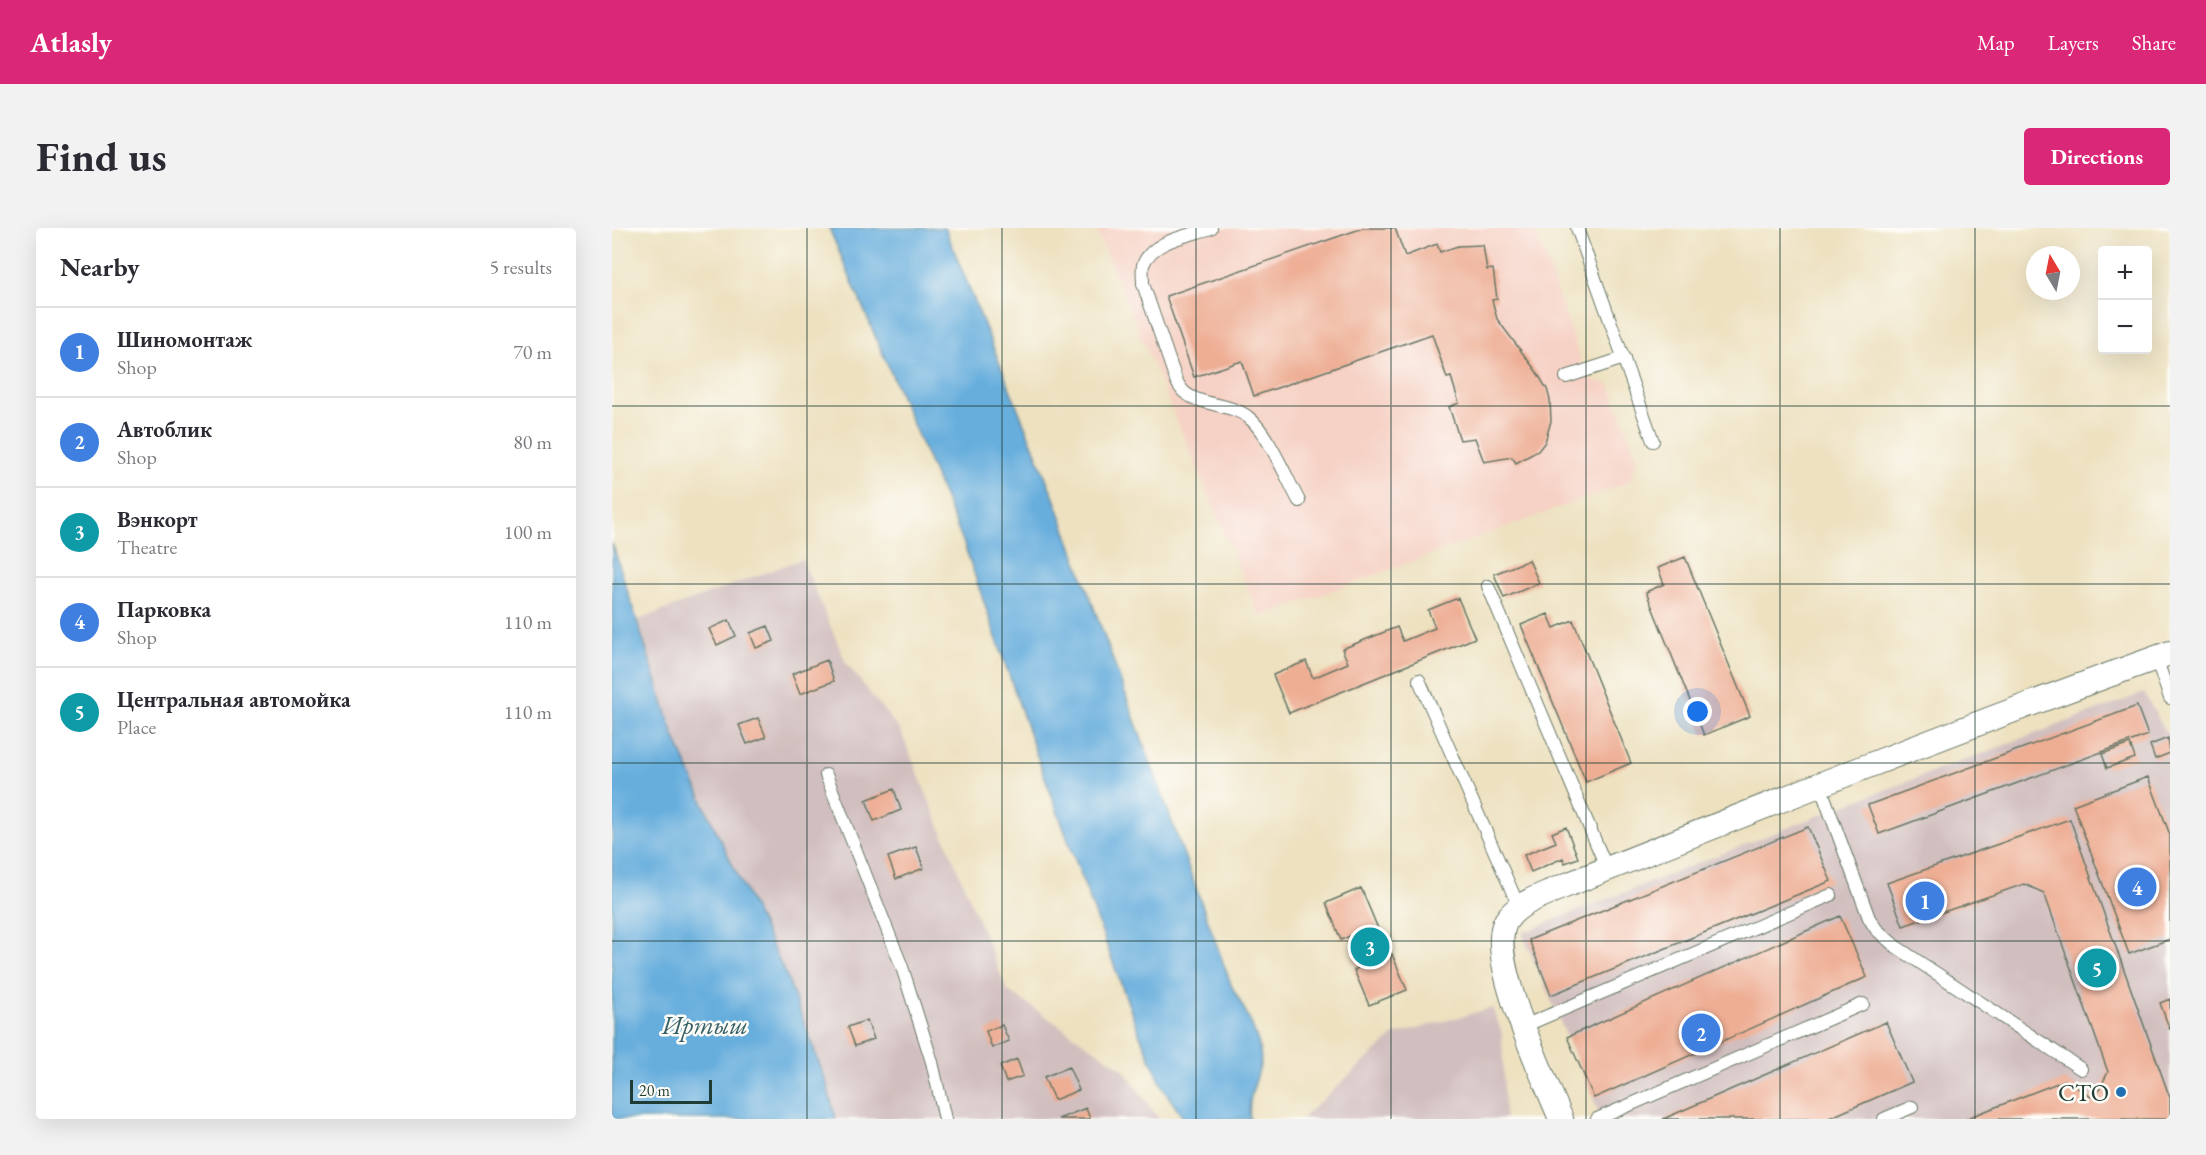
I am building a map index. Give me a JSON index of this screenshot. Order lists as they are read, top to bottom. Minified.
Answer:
{"water":["Иртыш"],"places":["СТО"],"scale_bar":"20 m","north":"top","page":{"header":"Atlasly","nav":["Map","Layers","Share"],"buttons":"Directions","title":"Find us","heading":["Nearby","5 results"],"map_buttons":["+","−"],"list":[{"mark":"1","name":"Шиномонтаж","note":"Shop","value":"70 m"},{"mark":"2","name":"Автоблик","note":"Shop","value":"80 m"},{"mark":"3","name":"Вэнкорт","note":"Theatre","value":"100 m"},{"mark":"4","name":"Парковка","note":"Shop","value":"110 m"},{"mark":"5","name":"Центральная автомойка","note":"Place","value":"110 m"}],"pins":["4","1","3","5","2"],"scale":"20 m"}}
